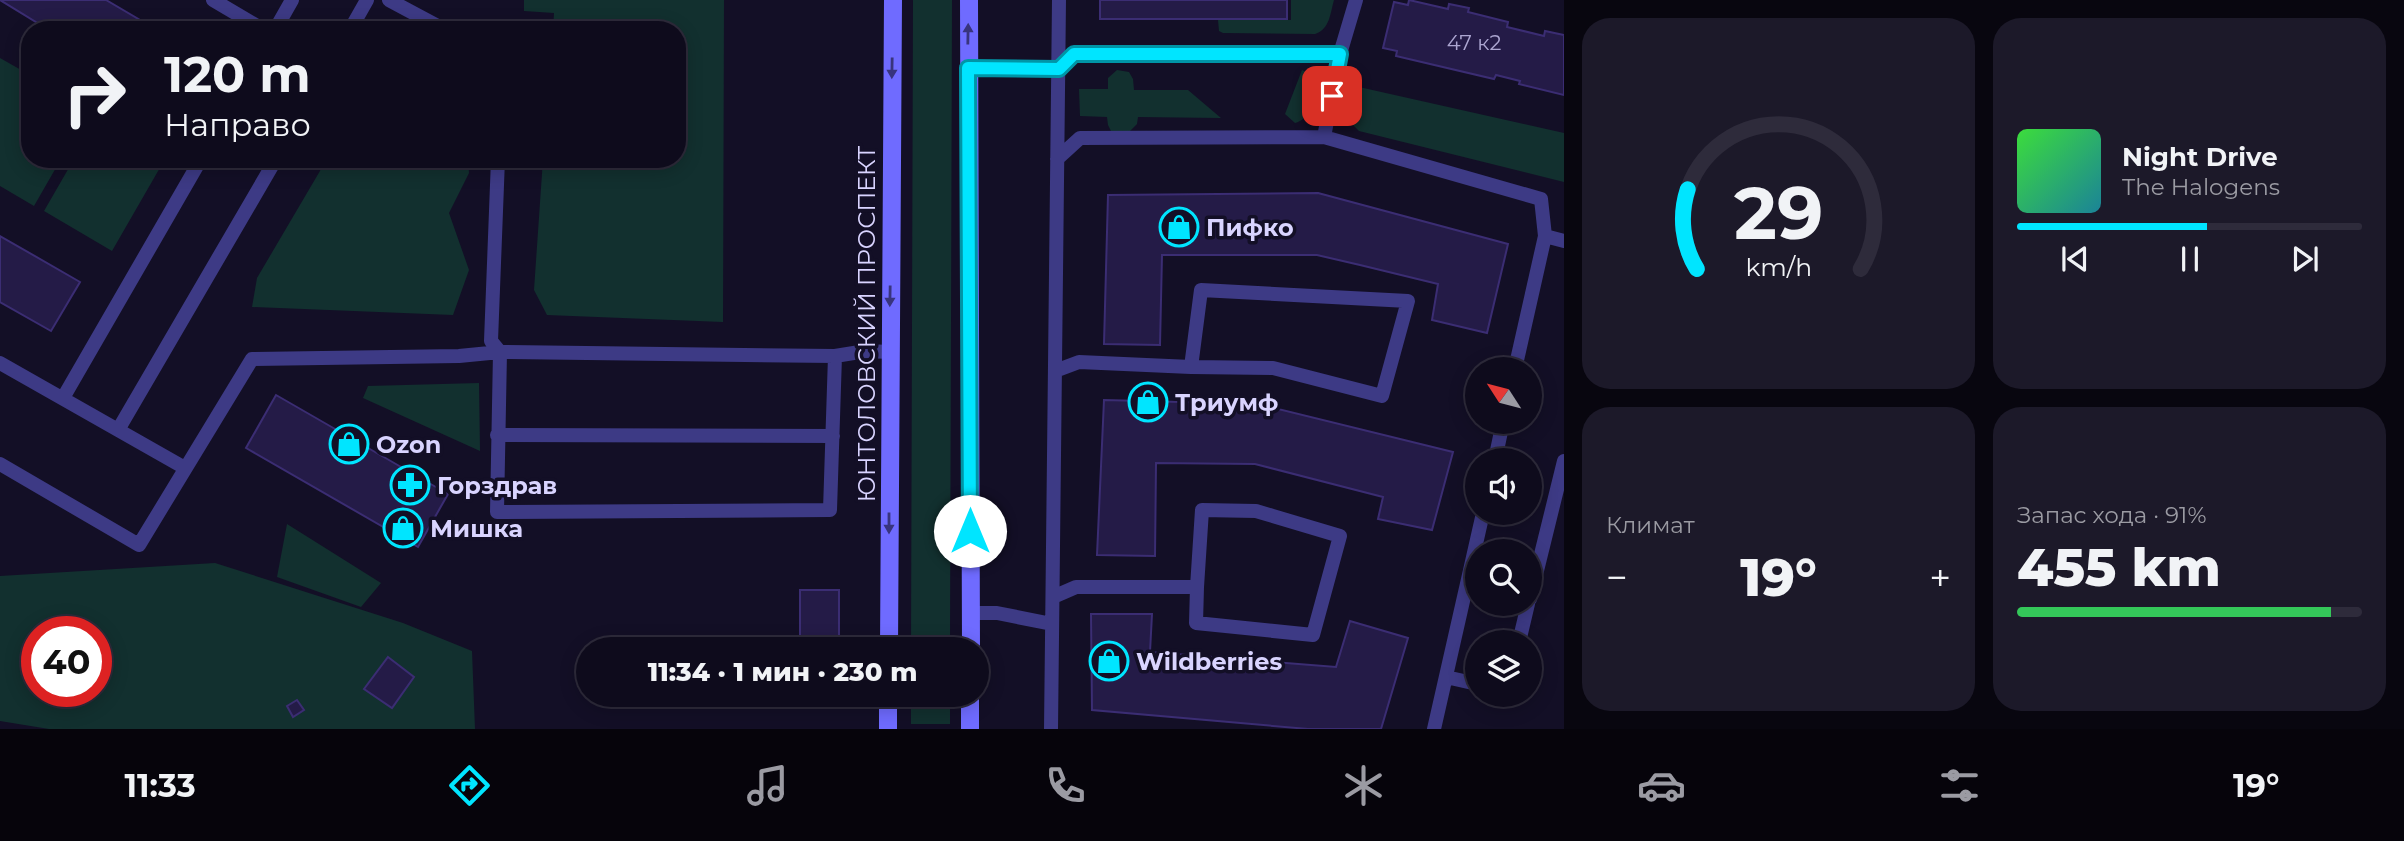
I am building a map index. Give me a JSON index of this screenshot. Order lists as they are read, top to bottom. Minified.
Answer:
{"streets":{"street":["ЮНТОЛОВСКИЙ ПРОСПЕКТ"]},"places":{"shop":["Пифко","Триумф","Ozon","Мишка","Wildberries"],"pharmacy":["Горздрав"]},"house_numbers":["47 к2"],"north":"top left","page":{"turn":["120 m","Направо"],"song":["Night Drive","The Halogens"],"tile":["Климат",["Запас хода · 91%","455 km"]],"heat":["−","19°","+"],"limit":"40","trip":"11:34 · 1 мин · 230 m","tabs":["11:33","19°"],"gauge":["29","km/h"]}}
